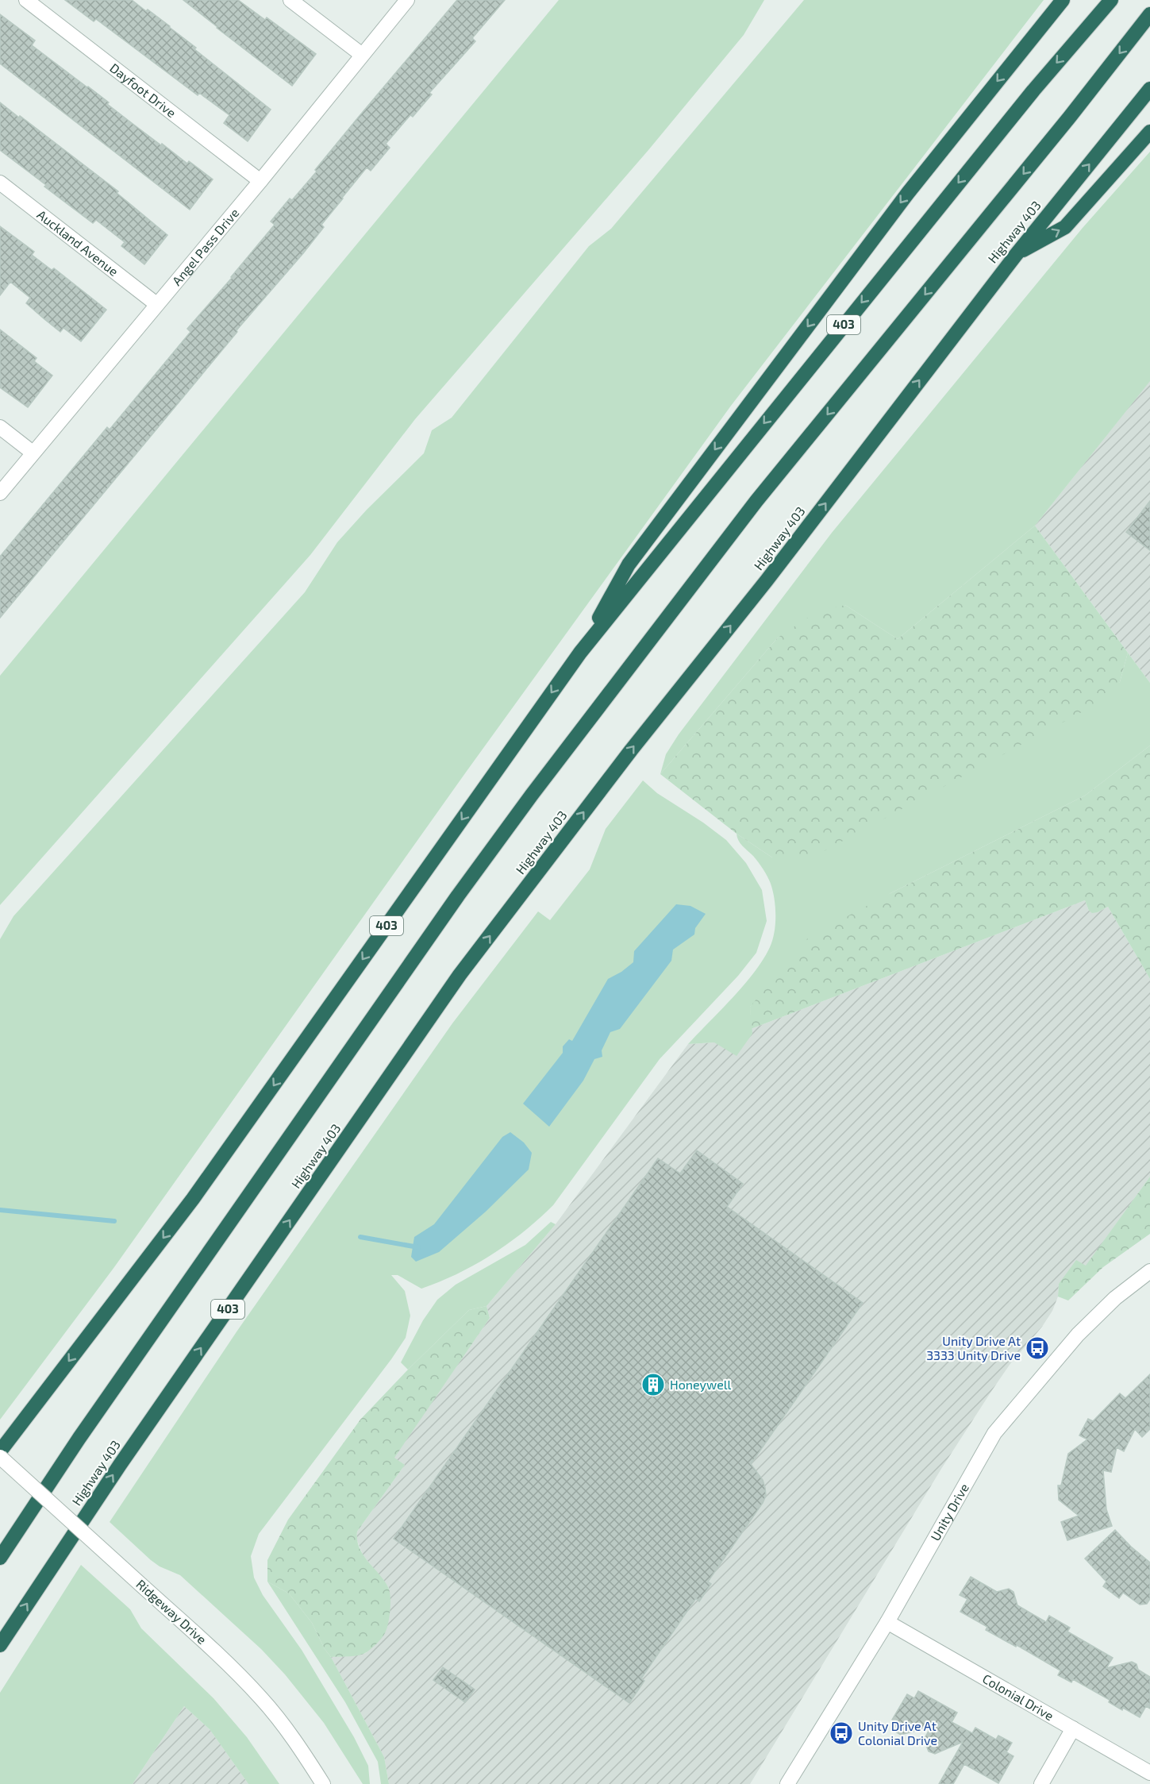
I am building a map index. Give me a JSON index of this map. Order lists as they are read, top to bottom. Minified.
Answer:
{"streets":{"highway":["Highway 403","403"],"street":["Dayfoot Drive","Auckland Avenue","Angel Pass Drive","Unity Drive","Ridgeway Drive","Colonial Drive"]},"crossings":[["Dayfoot Drive","Angel Pass Drive"],["Auckland Avenue","Angel Pass Drive"],["Unity Drive","Colonial Drive"]],"places":{"bus stop":["Unity Drive At 3333 Unity Drive","Unity Drive At Colonial Drive"],"building":["Honeywell"]}}
